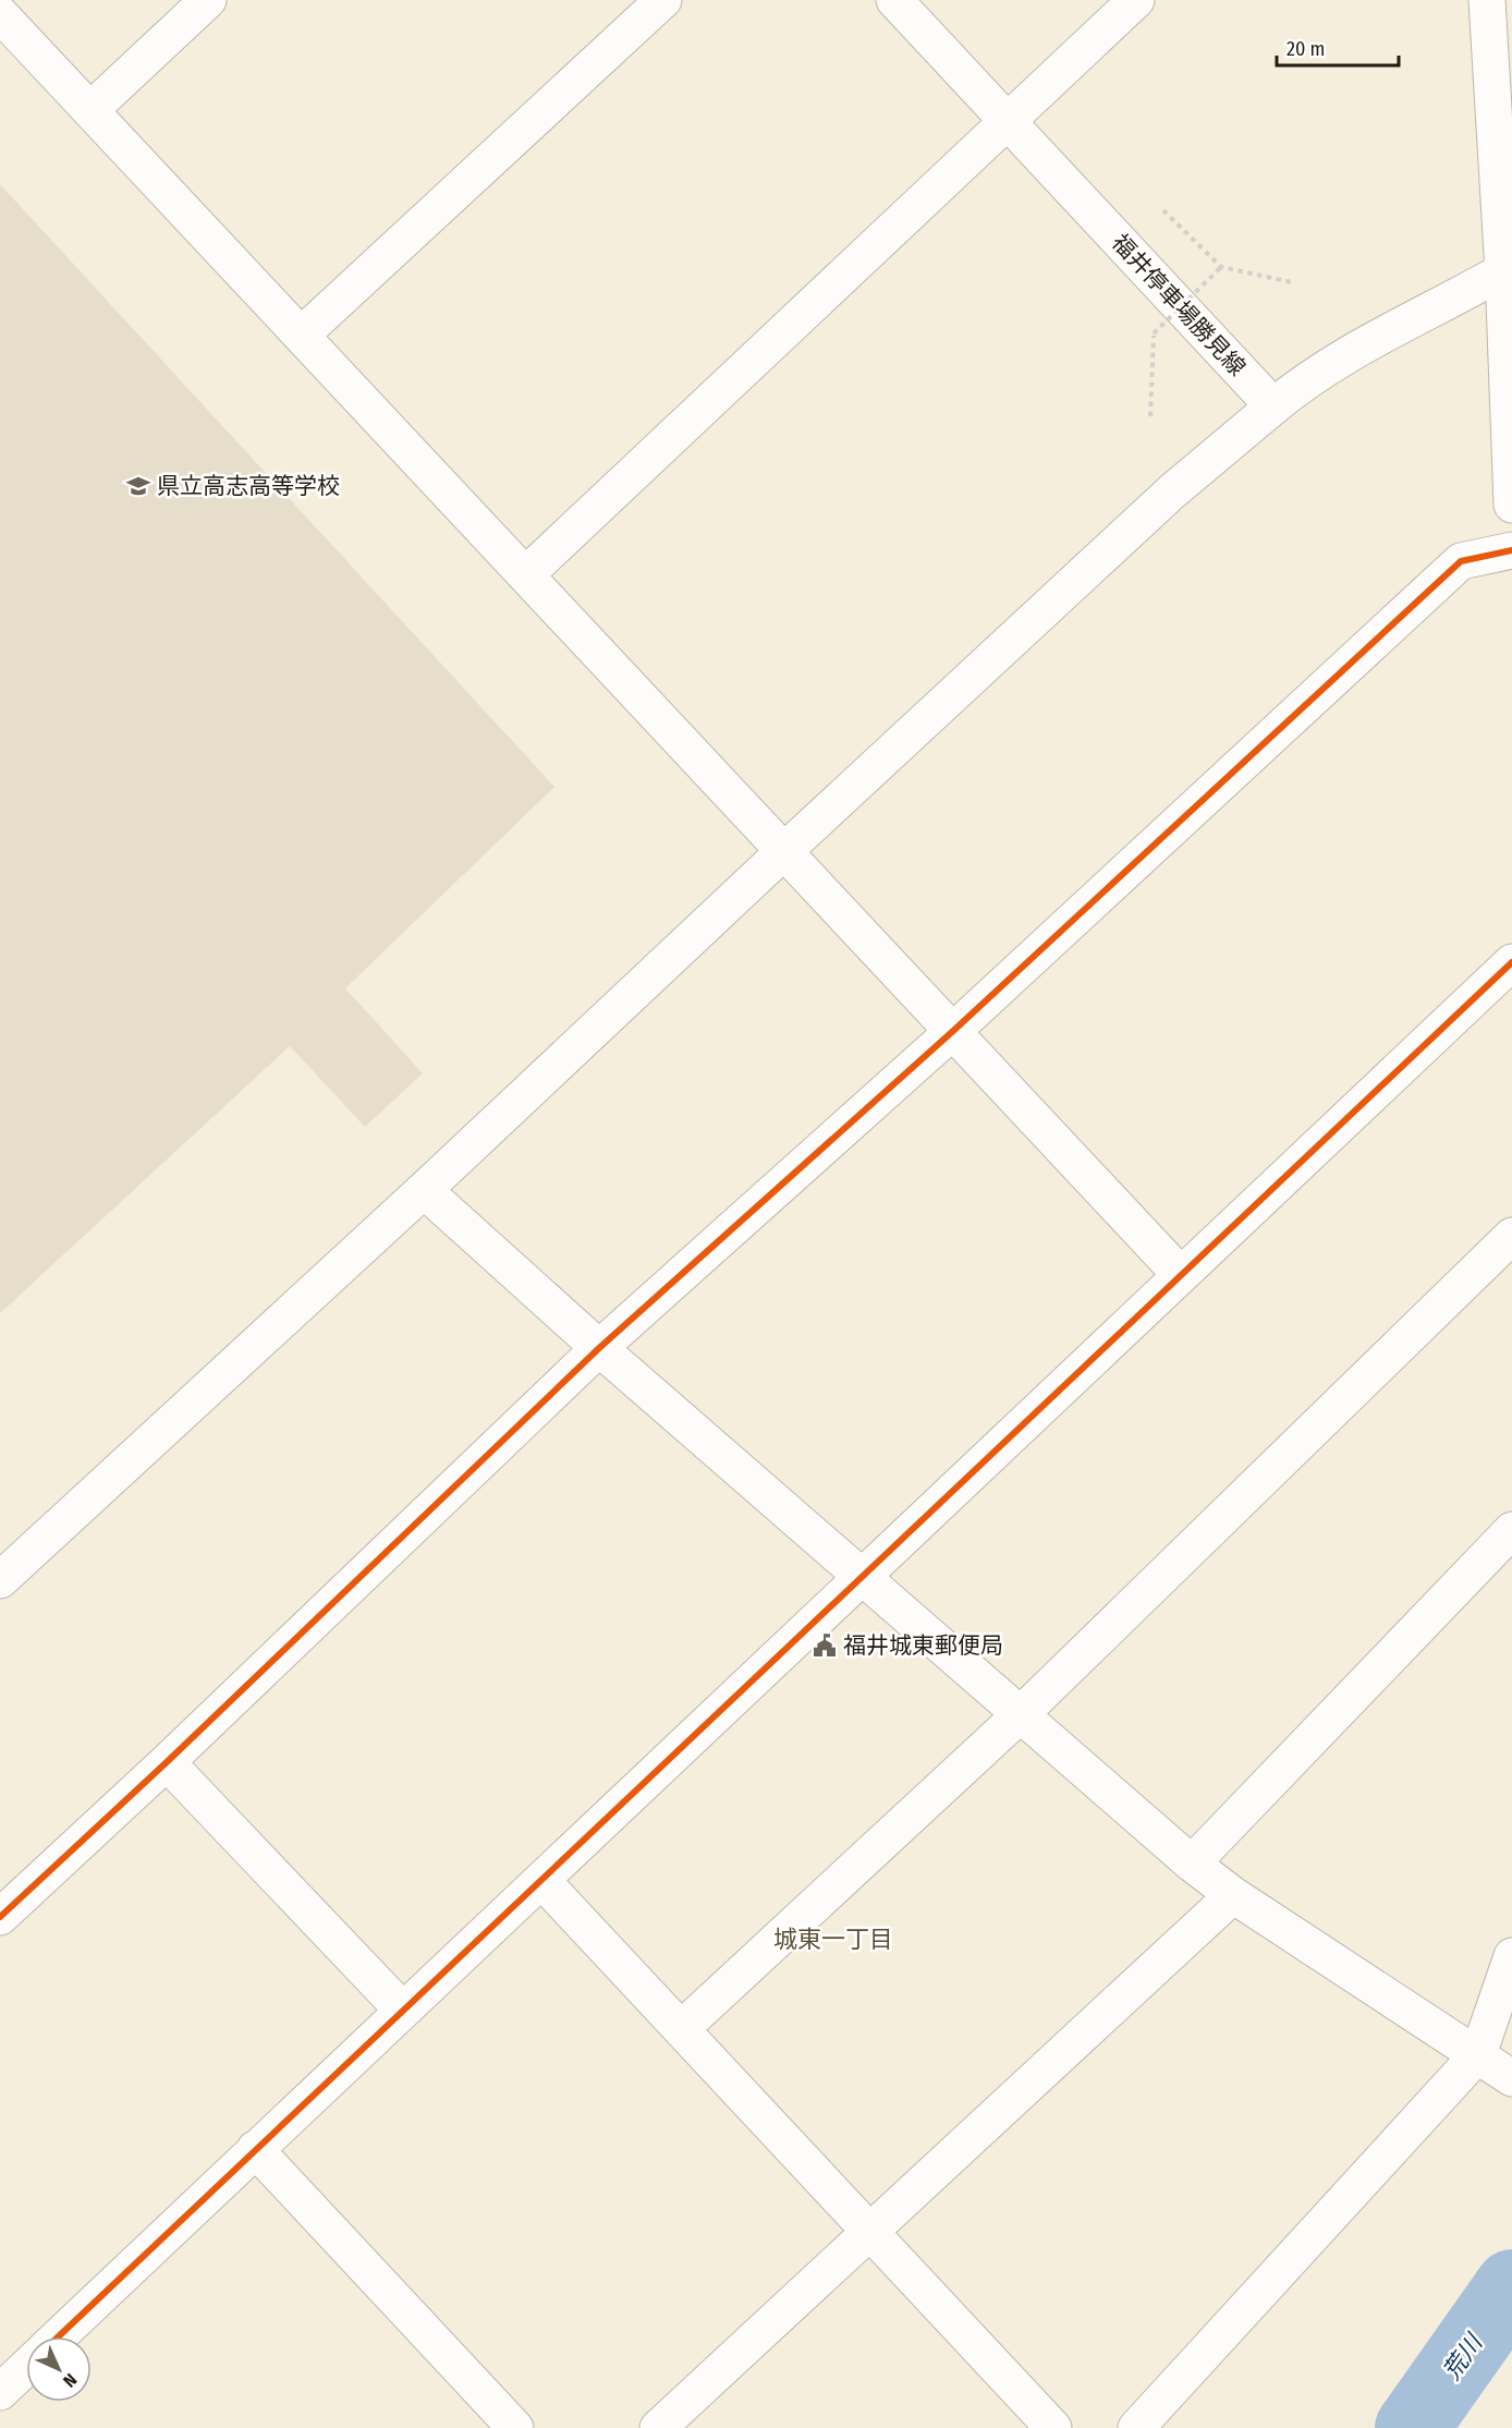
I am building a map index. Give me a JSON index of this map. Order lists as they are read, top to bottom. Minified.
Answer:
{"streets":{"street":["福井停車場勝見線"]},"districts":["城東一丁目"],"water":["荒川"],"places":{"school or university":["県立高志高等学校"],"public building":["福井城東郵便局"]},"scale_bar":"20 m","north":"bottom right"}
